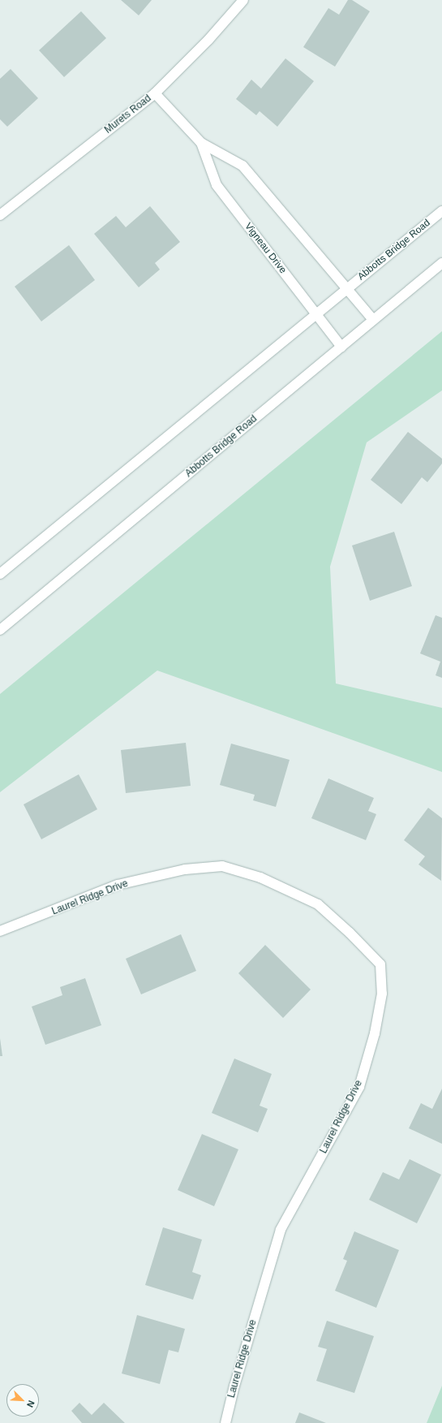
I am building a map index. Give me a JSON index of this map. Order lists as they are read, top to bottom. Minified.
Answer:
{"streets":{"street":["Murets Road","Vigneau Drive","Abbotts Bridge Road","Laurel Ridge Drive"]},"crossings":[["Murets Road","Vigneau Drive"],["Vigneau Drive","Abbotts Bridge Road"]],"north":"bottom right"}
